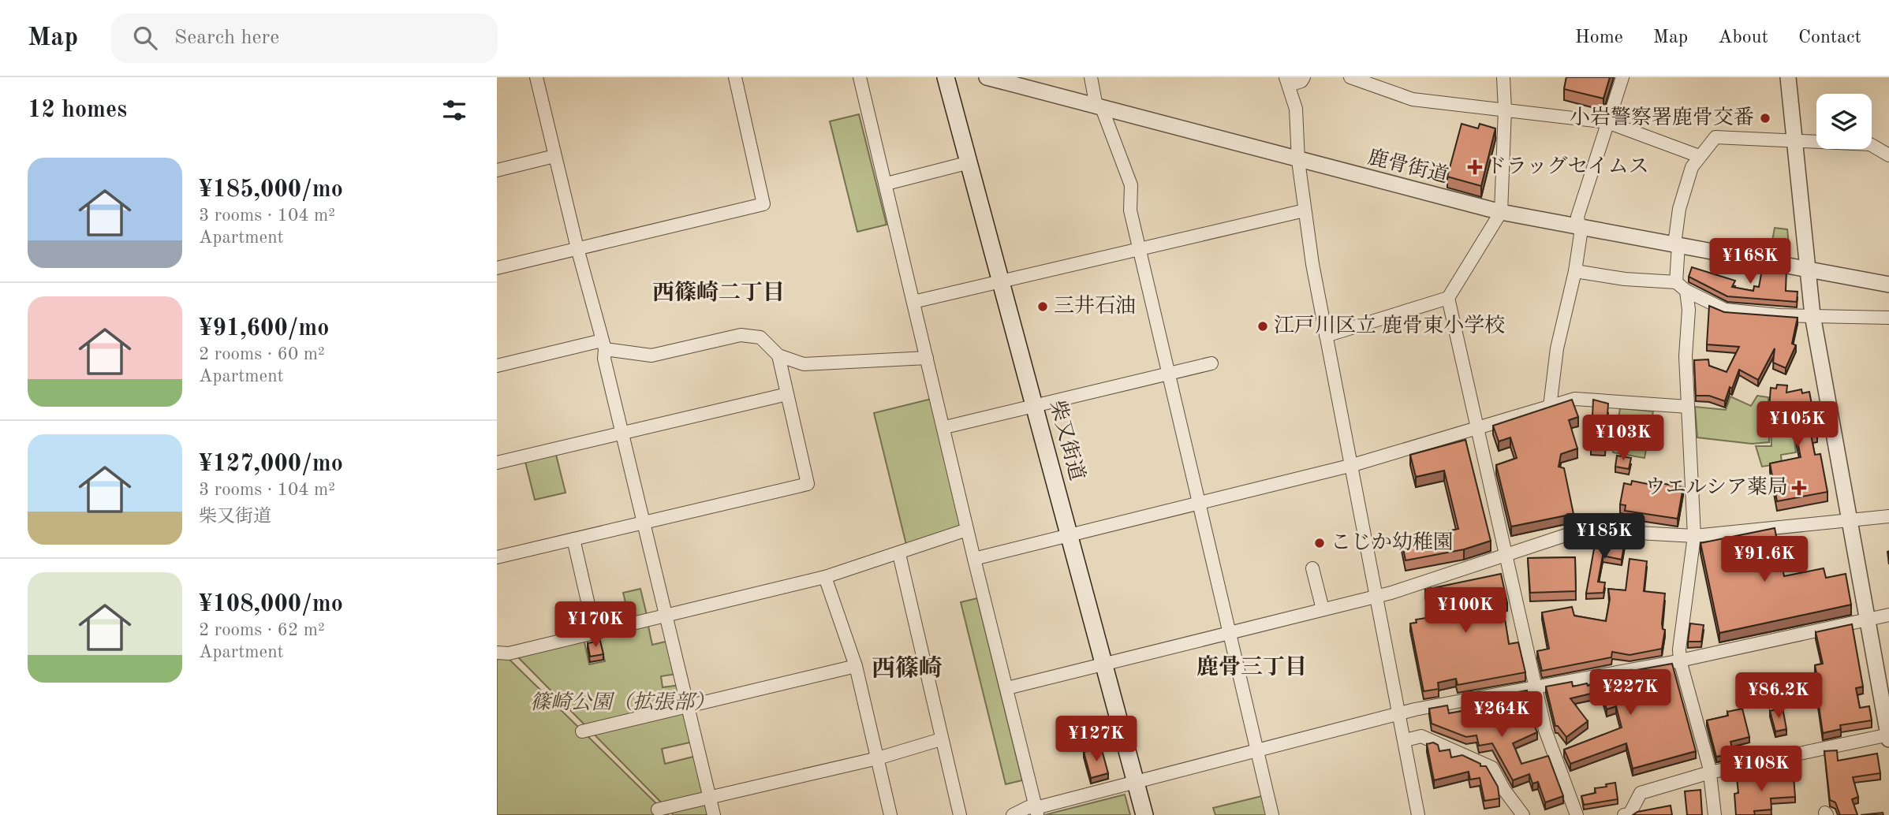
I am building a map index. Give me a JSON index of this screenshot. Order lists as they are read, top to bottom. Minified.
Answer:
{"streets":{"main road":["柴又街道"],"street":["鹿骨街道"]},"districts":["西篠崎二丁目","鹿骨三丁目","西篠崎"],"parks":["篠崎公園（拡張部）"],"places":{"other":["小岩警察署鹿骨交番","三井石油","江戸川区立 鹿骨東小学校","こじか幼稚園"],"health":["ドラッグセイムス","ウエルシア薬局"]},"page":{"header":"Map","search":"Search here","nav":["Home","Map","About","Contact"],"heading":"12 homes","list":[{"name":"¥185,000/mo","note":"3 rooms · 104 m² · Apartment"},{"name":"¥91,600/mo","note":"2 rooms · 60 m² · Apartment"},{"name":"¥127,000/mo","note":"3 rooms · 104 m² · 柴又街道"},{"name":"¥108,000/mo","note":"2 rooms · 62 m² · Apartment"}],"price":["¥168K","¥105K","¥103K","¥185K","¥91.6K","¥100K","¥170K","¥227K","¥86.2K","¥264K","¥127K","¥108K"]}}
